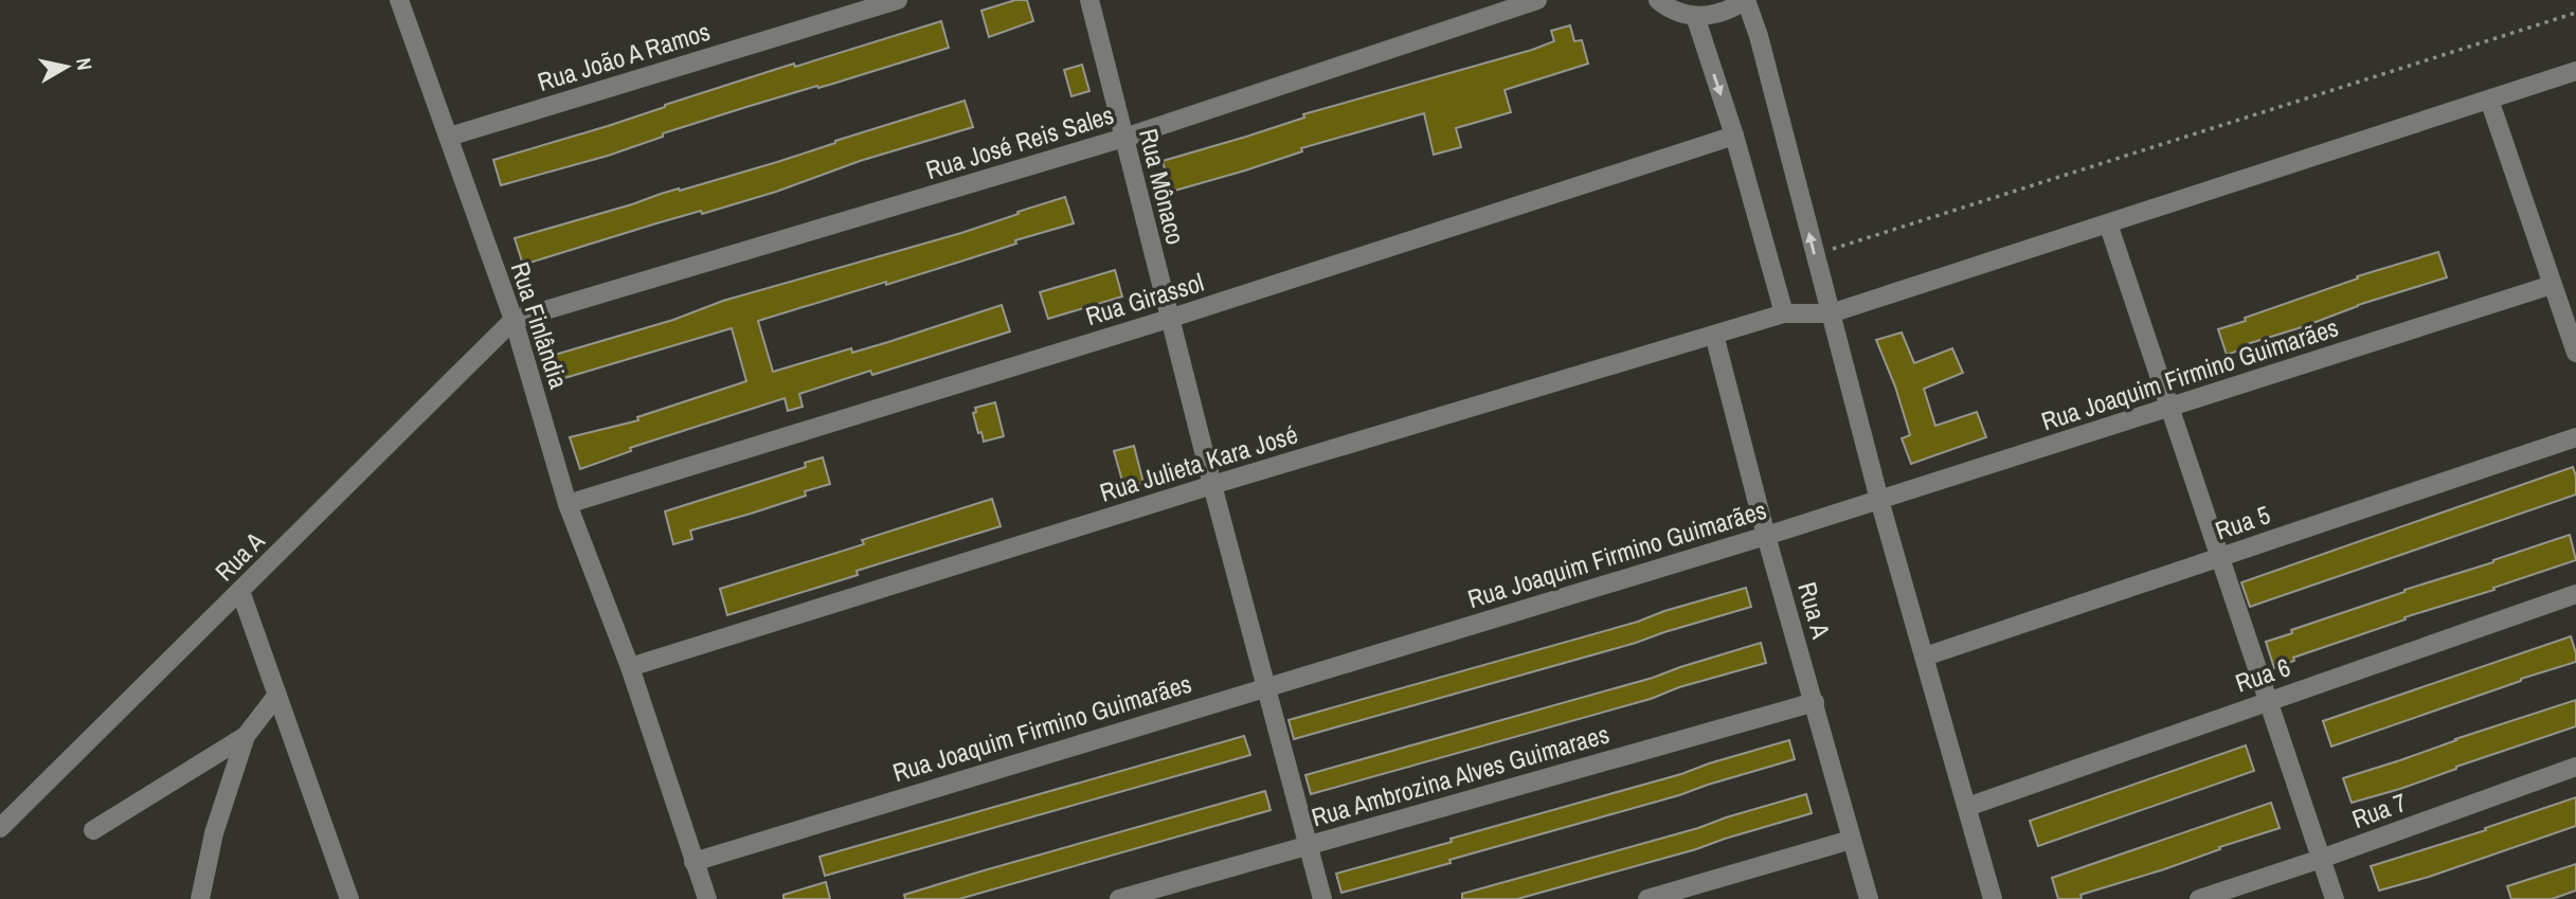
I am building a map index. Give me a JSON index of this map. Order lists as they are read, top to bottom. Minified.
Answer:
{"streets":{"street":["Rua João A Ramos","Rua José Reis Sales","Rua Mônaco","Rua Girassol","Rua Finlândia","Rua Joaquim Firmino Guimarães","Rua Julieta Kara José","Rua 5","Rua A","Rua 6","Rua Ambrozina Alves Guimaraes","Rua 7"]},"crossings":[["Rua João A Ramos","Rua Finlândia"],["Rua José Reis Sales","Rua Mônaco"],["Rua José Reis Sales","Rua Finlândia"],["Rua José Reis Sales","Rua A"],["Rua Mônaco","Rua Girassol"],["Rua Mônaco","Rua Joaquim Firmino Guimarães"],["Rua Mônaco","Rua Julieta Kara José"],["Rua Mônaco","Rua Ambrozina Alves Guimaraes"],["Rua Girassol","Rua Finlândia"],["Rua Finlândia","Rua Joaquim Firmino Guimarães"],["Rua Finlândia","Rua Julieta Kara José"],["Rua Finlândia","Rua A"],["Rua Joaquim Firmino Guimarães","Rua A"],["Rua Julieta Kara José","Rua A"],["Rua A","Rua Ambrozina Alves Guimaraes"]],"north":"right"}
